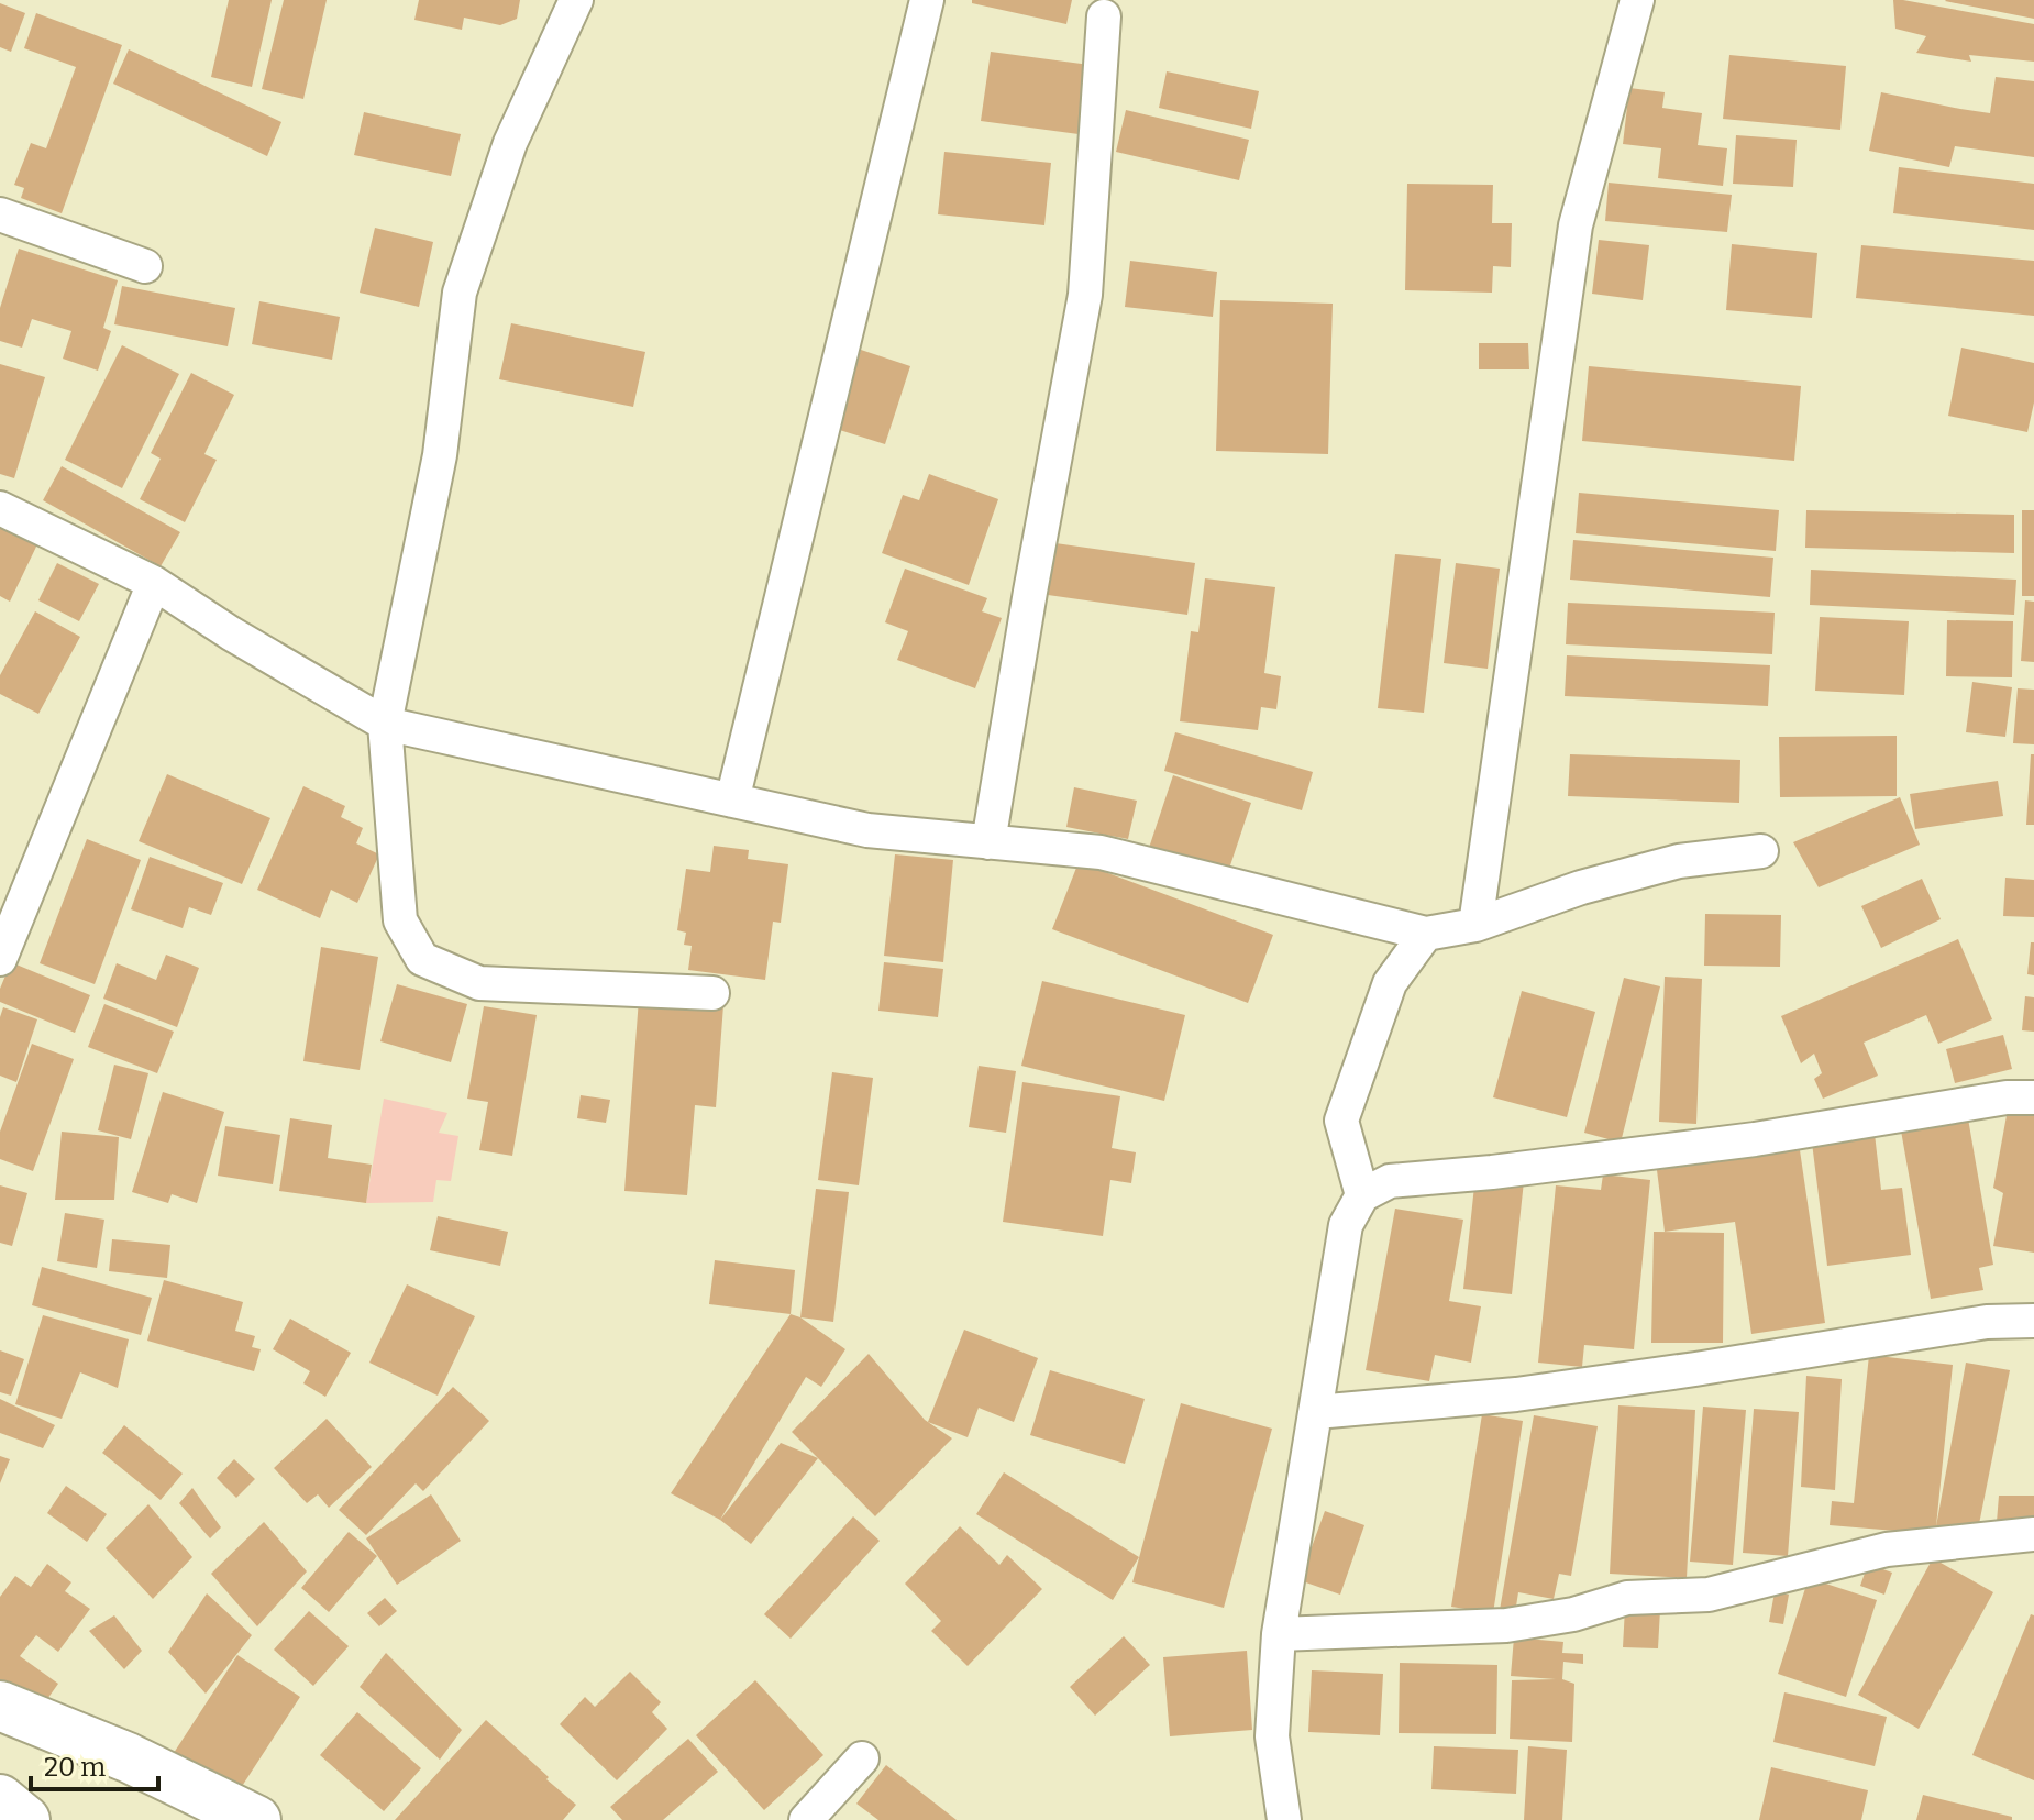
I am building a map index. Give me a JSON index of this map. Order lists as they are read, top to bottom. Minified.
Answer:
{"scale_bar":"20 m"}
